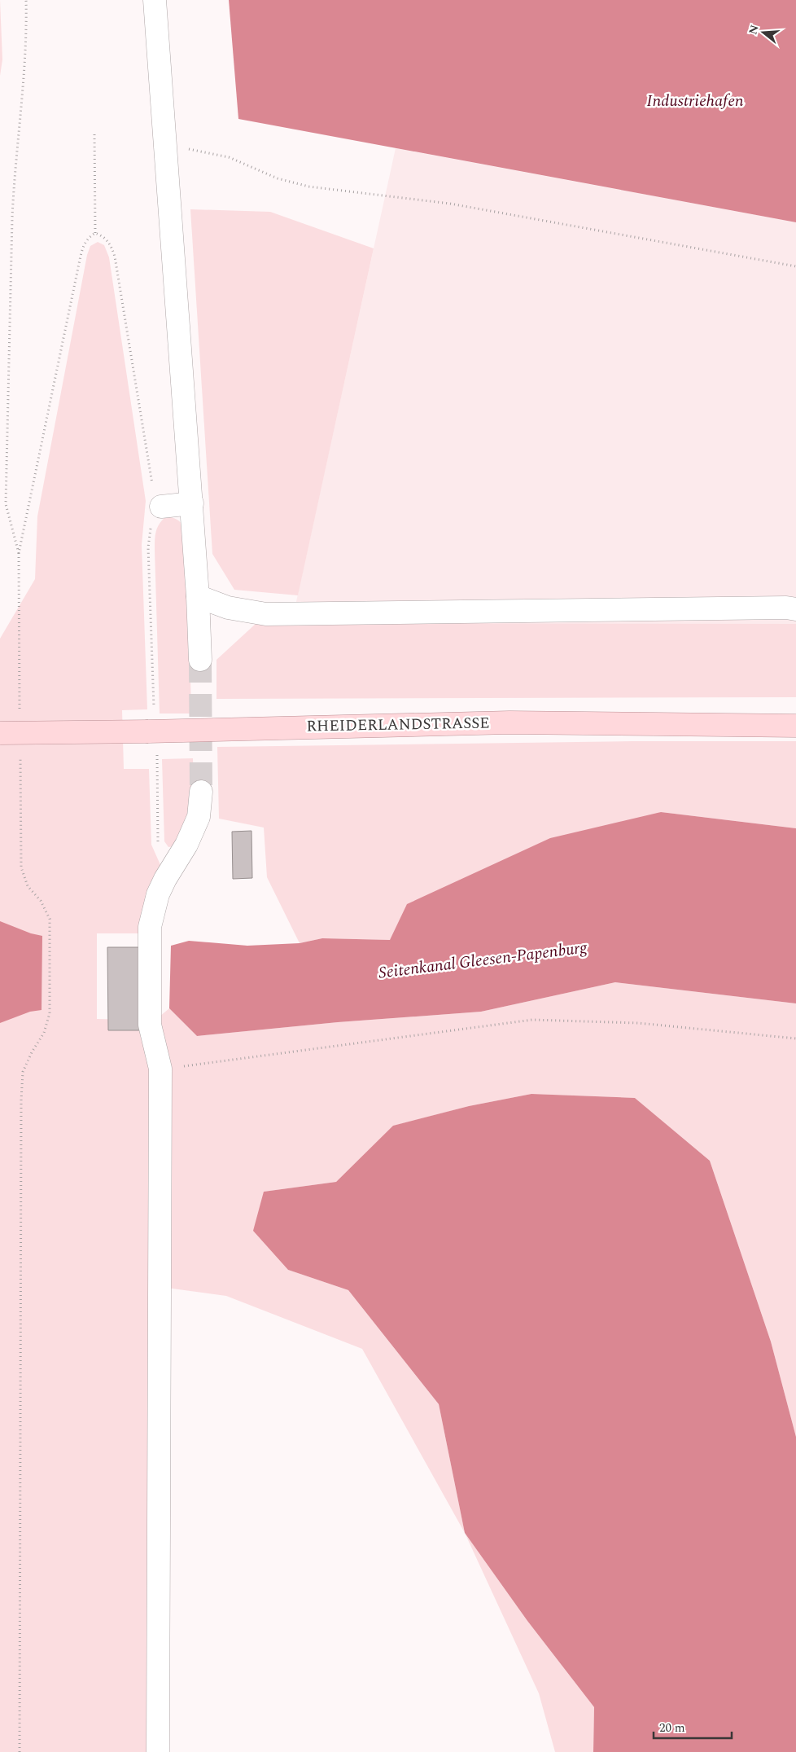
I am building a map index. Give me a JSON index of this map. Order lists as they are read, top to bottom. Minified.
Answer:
{"streets":{"main road":["RHEIDERLANDSTRASSE"]},"water":["Industriehafen","Seitenkanal Gleesen-Papenburg"],"scale_bar":"20 m","north":"left"}
